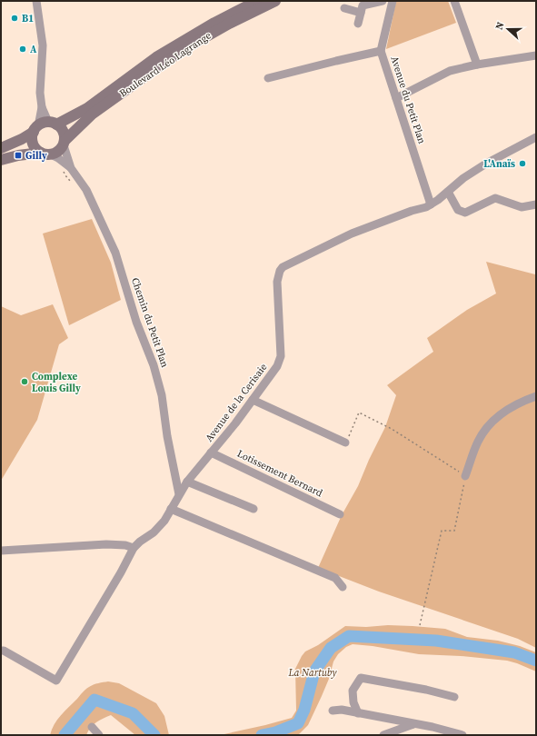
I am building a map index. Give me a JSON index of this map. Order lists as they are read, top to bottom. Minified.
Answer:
{"streets":{"main road":["Boulevard Léo Lagrange"],"street":["Avenue du Petit Plan","Chemin du Petit Plan","Avenue de la Cerisaie","Lotissement Bernard"]},"crossings":[["Boulevard Léo Lagrange","Chemin du Petit Plan"],["Avenue du Petit Plan","Avenue de la Cerisaie"],["Chemin du Petit Plan","Avenue de la Cerisaie"],["Avenue de la Cerisaie","Lotissement Bernard"]],"parks":["La Nartuby"],"places":{"other":["B1","A","L'Anaïs","Complexe Louis Gilly"],"transit":["Gilly"]},"north":"left"}
